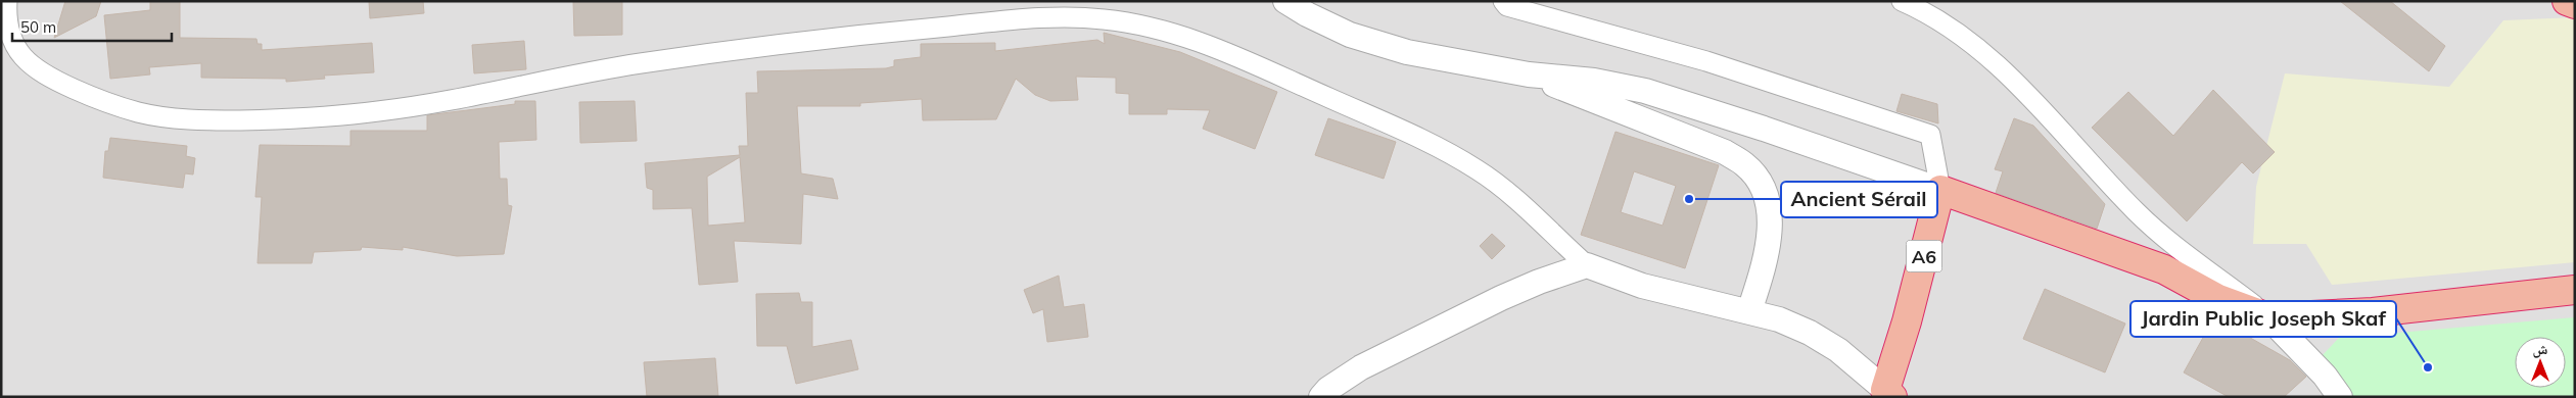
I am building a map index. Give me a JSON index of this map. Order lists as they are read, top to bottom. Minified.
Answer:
{"streets":{"highway":["A6"]},"places":["Ancient Sérail","Jardin Public Joseph Skaf"],"scale_bar":"50 m","north":"top"}
